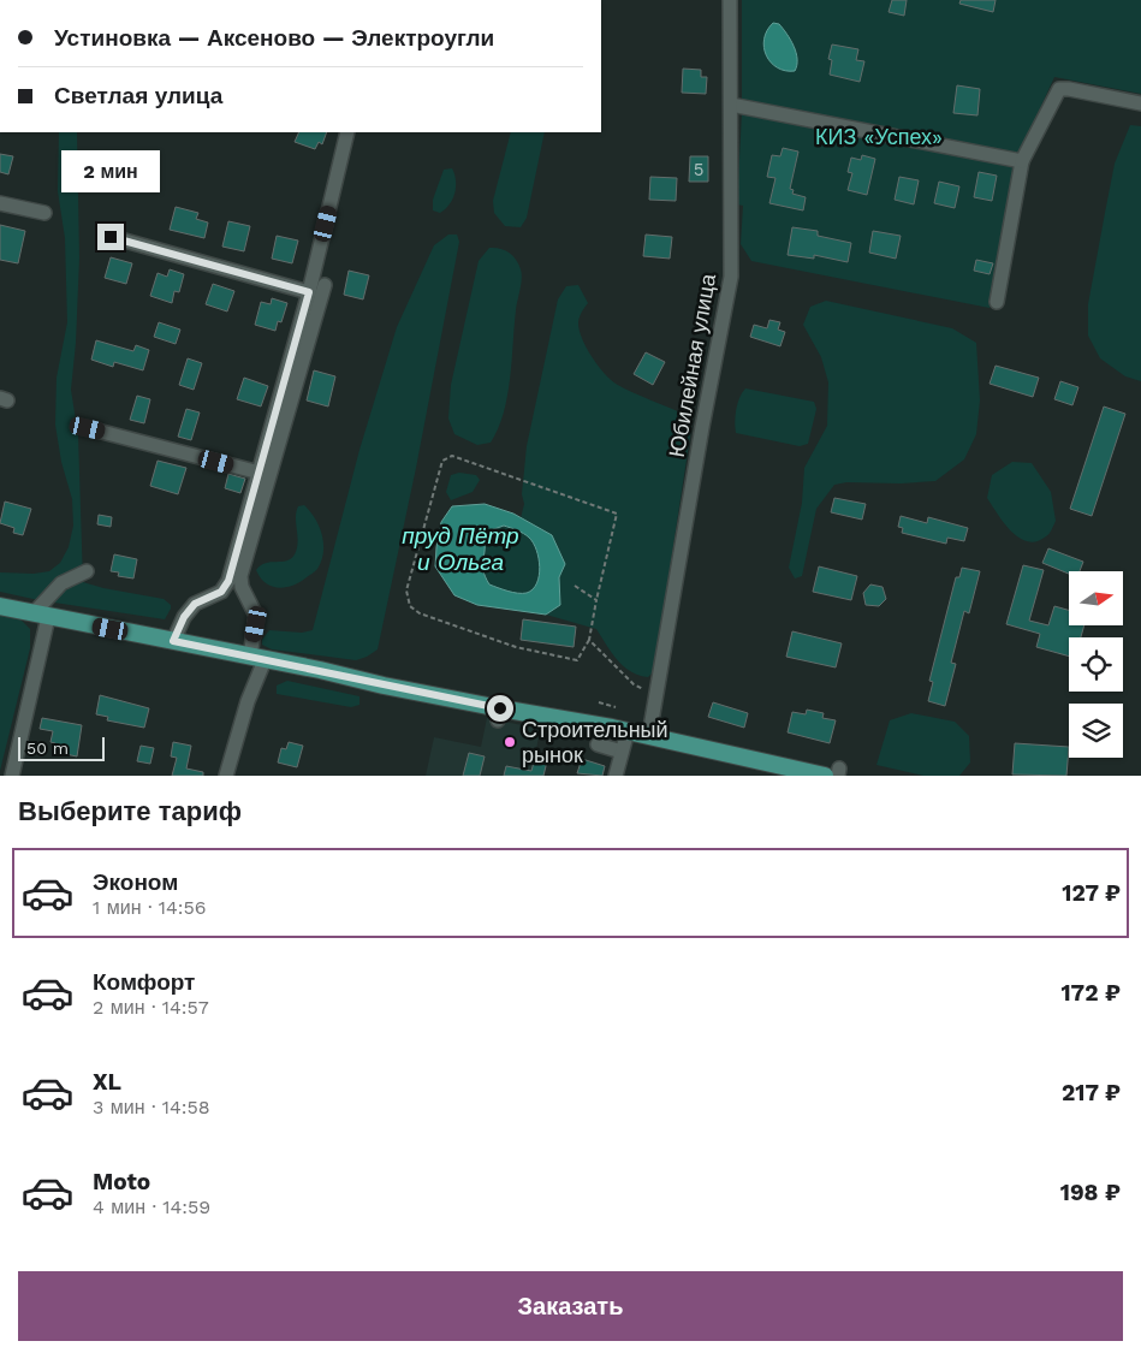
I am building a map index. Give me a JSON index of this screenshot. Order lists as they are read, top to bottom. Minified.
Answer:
{"streets":{"street":["Юбилейная улица"]},"water":["пруд Пётр и Ольга"],"parks":["КИЗ «Успех»"],"places":["Строительный рынок"],"house_numbers":["5"],"scale_bar":"50 m","north":"right","page":{"banner":["Устиновка — Аксеново — Электроугли","Светлая улица"],"bubble":"2 мин","scale":"50 m","heading":"Выберите тариф","list":[{"name":"Эконом","note":"1 мин · 14:56","value":"127 ₽"},{"name":"Комфорт","note":"2 мин · 14:57","value":"172 ₽"},{"name":"XL","note":"3 мин · 14:58","value":"217 ₽"},{"name":"Moto","note":"4 мин · 14:59","value":"198 ₽"}],"buttons":"Заказать"}}
